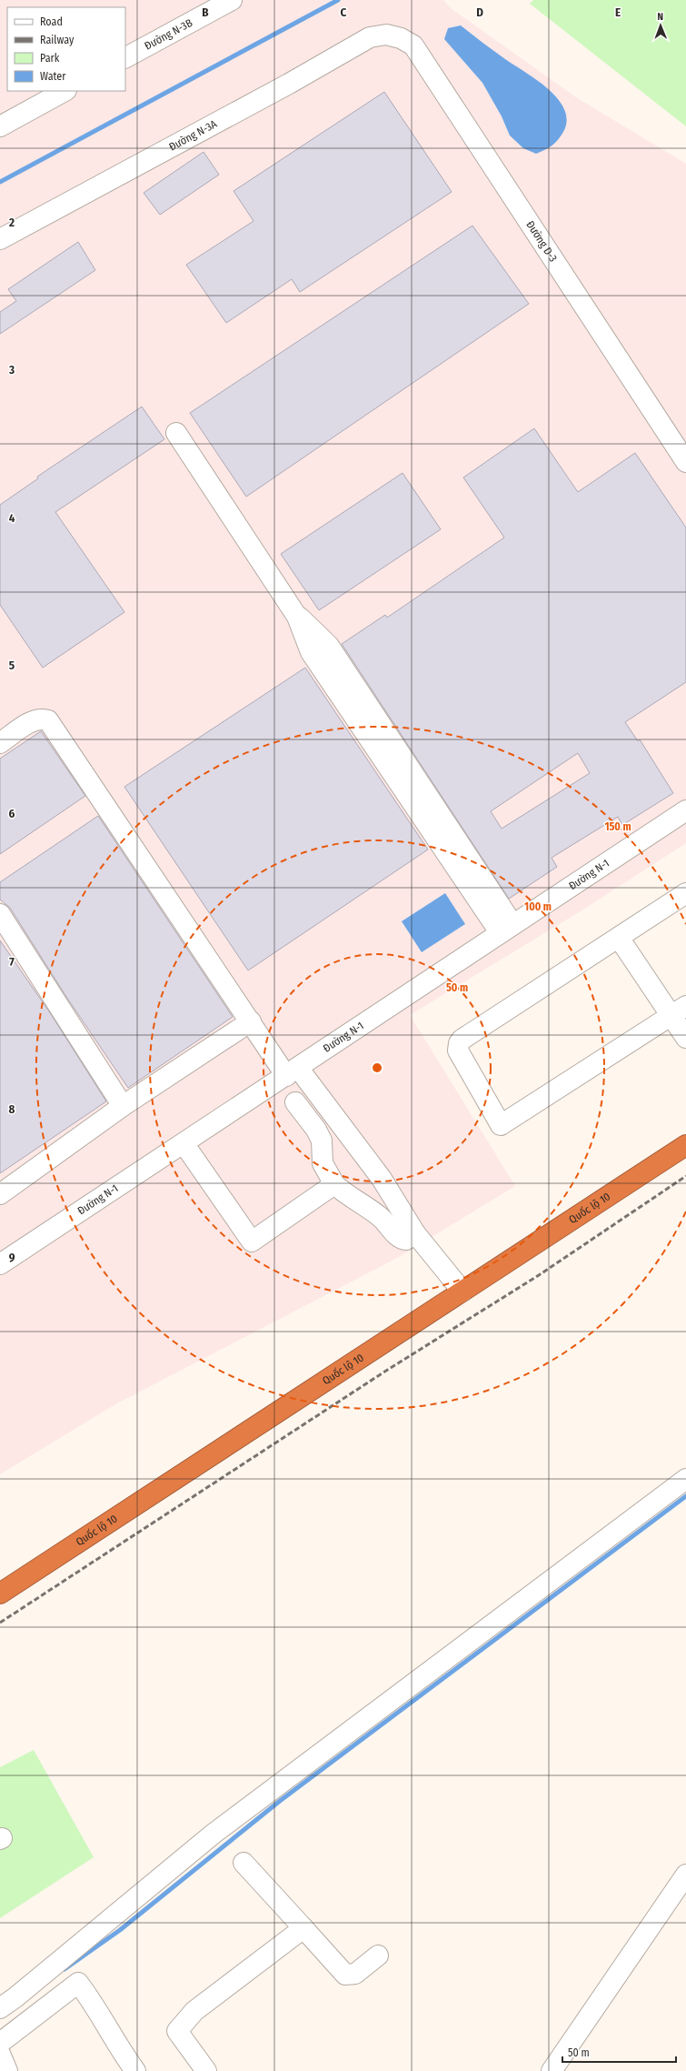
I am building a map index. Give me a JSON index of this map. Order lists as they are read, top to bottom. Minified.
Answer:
{"streets":{"highway":["Quốc lộ 10"],"street":["Đường N-3B","Đường N-3A","Đường D-3","Đường N-1"]},"crossings":[["Đường N-3A","Đường D-3"]],"legend":["Road","Railway","Park","Water"],"scale_bar":"50 m","north":"top","grid":{"columns":["B","C","D","E"],"rows":["2","3","4","5","6","7","8","9"]},"rings":["150 m","100 m","50 m"]}
